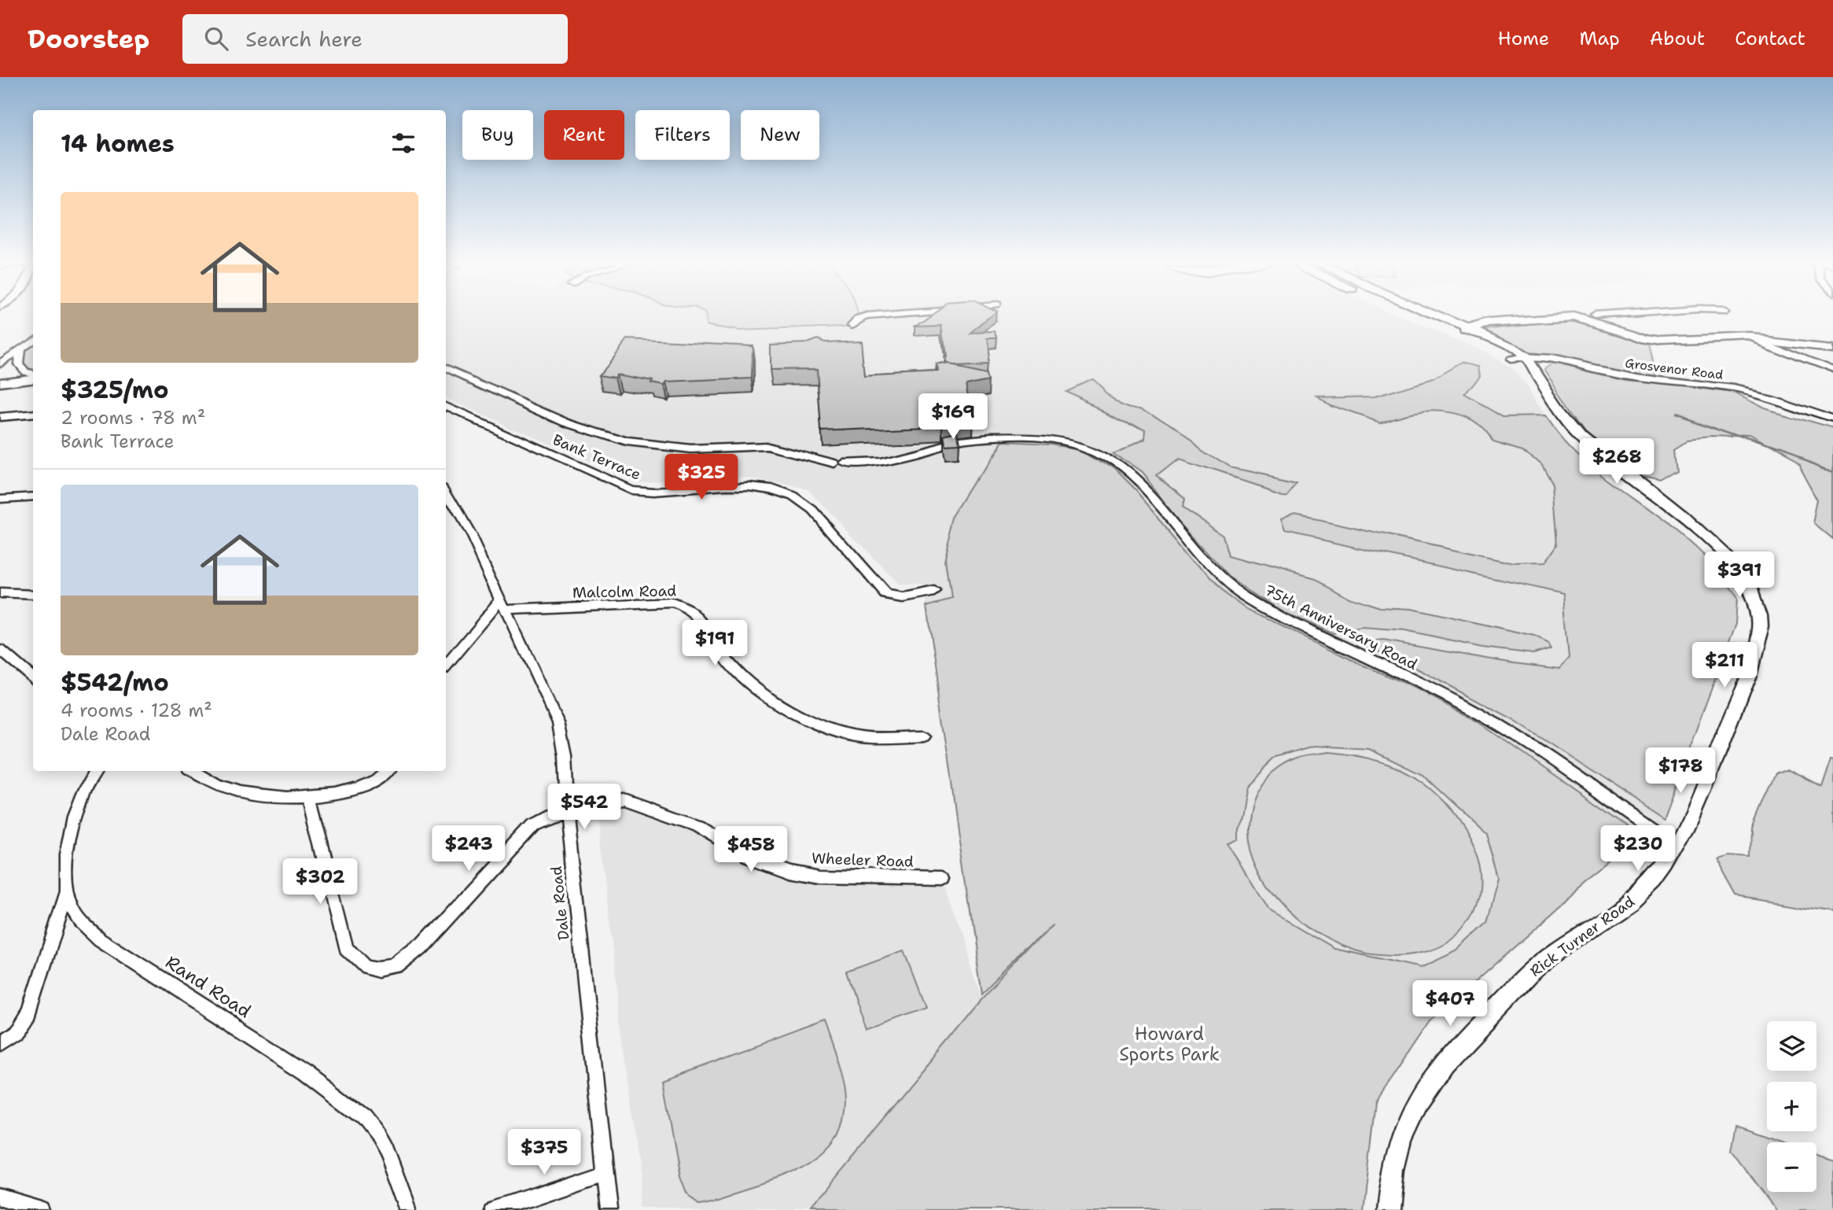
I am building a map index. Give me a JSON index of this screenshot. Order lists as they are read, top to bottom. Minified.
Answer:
{"streets":{"main road":["Rick Turner Road"],"street":["Grosvenor Road","Bank Terrace","Malcolm Road","75th Anniversary Road","Wheeler Road","Dale Road","Rand Road"]},"crossings":[["Grosvenor Road","Rick Turner Road"],["Malcolm Road","Dale Road"],["75th Anniversary Road","Rick Turner Road"],["Wheeler Road","Dale Road"]],"parks":["Howard Sports Park"],"page":{"header":"Doorstep","search":"Search here","nav":["Home","Map","About","Contact"],"chip":["Buy","Rent","Filters","New"],"heading":"14 homes","list":[{"name":"$325/mo","note":"2 rooms · 78 m² · Bank Terrace"},{"name":"$542/mo","note":"4 rooms · 128 m² · Dale Road"}],"price":["$169","$268","$325","$391","$191","$211","$178","$542","$243","$230","$458","$302","$407","$375"],"map_buttons":["+","−"]}}
